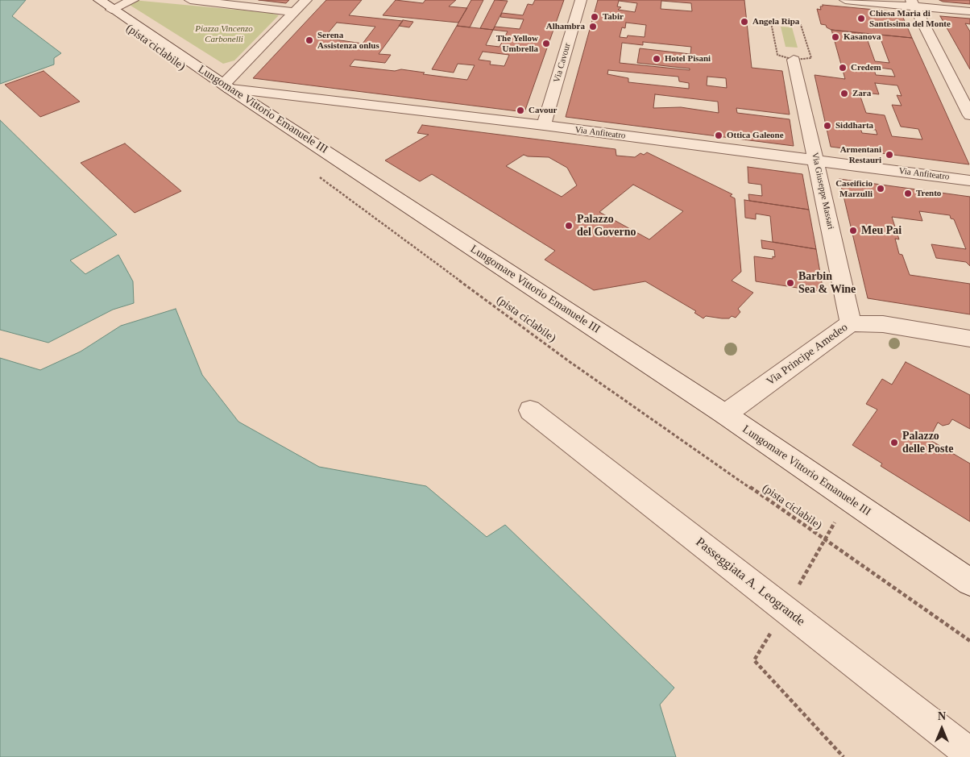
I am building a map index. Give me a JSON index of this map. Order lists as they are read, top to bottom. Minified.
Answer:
{"streets":{"street":["Via Cavour","Lungomare Vittorio Emanuele III","Via Anfiteatro","Via Giuseppe Massari","Via Principe Amedeo","Passeggiata A. Leogrande"],"path":["(pista ciclabile)"]},"crossings":[["Via Cavour","Via Anfiteatro"],["Lungomare Vittorio Emanuele III","Via Anfiteatro"],["Lungomare Vittorio Emanuele III","Via Principe Amedeo"],["Via Anfiteatro","Via Giuseppe Massari"],["Via Giuseppe Massari","Via Principe Amedeo"]],"parks":["Piazza Vincenzo Carbonelli"],"places":["Tabir","Chiesa Maria di Santissima del Monte","Angela Ripa","Alhambra","Kasanova","Serena Assistenza onlus","The Yellow Umbrella","Hotel Pisani","Credem","Zara","Cavour","Siddharta","Ottica Galeone","Armentani Restauri","Caseificio Marzulli","Trento","Palazzo del Governo","Meu Pai","Barbin Sea & Wine","Palazzo delle Poste"],"north":"top"}
